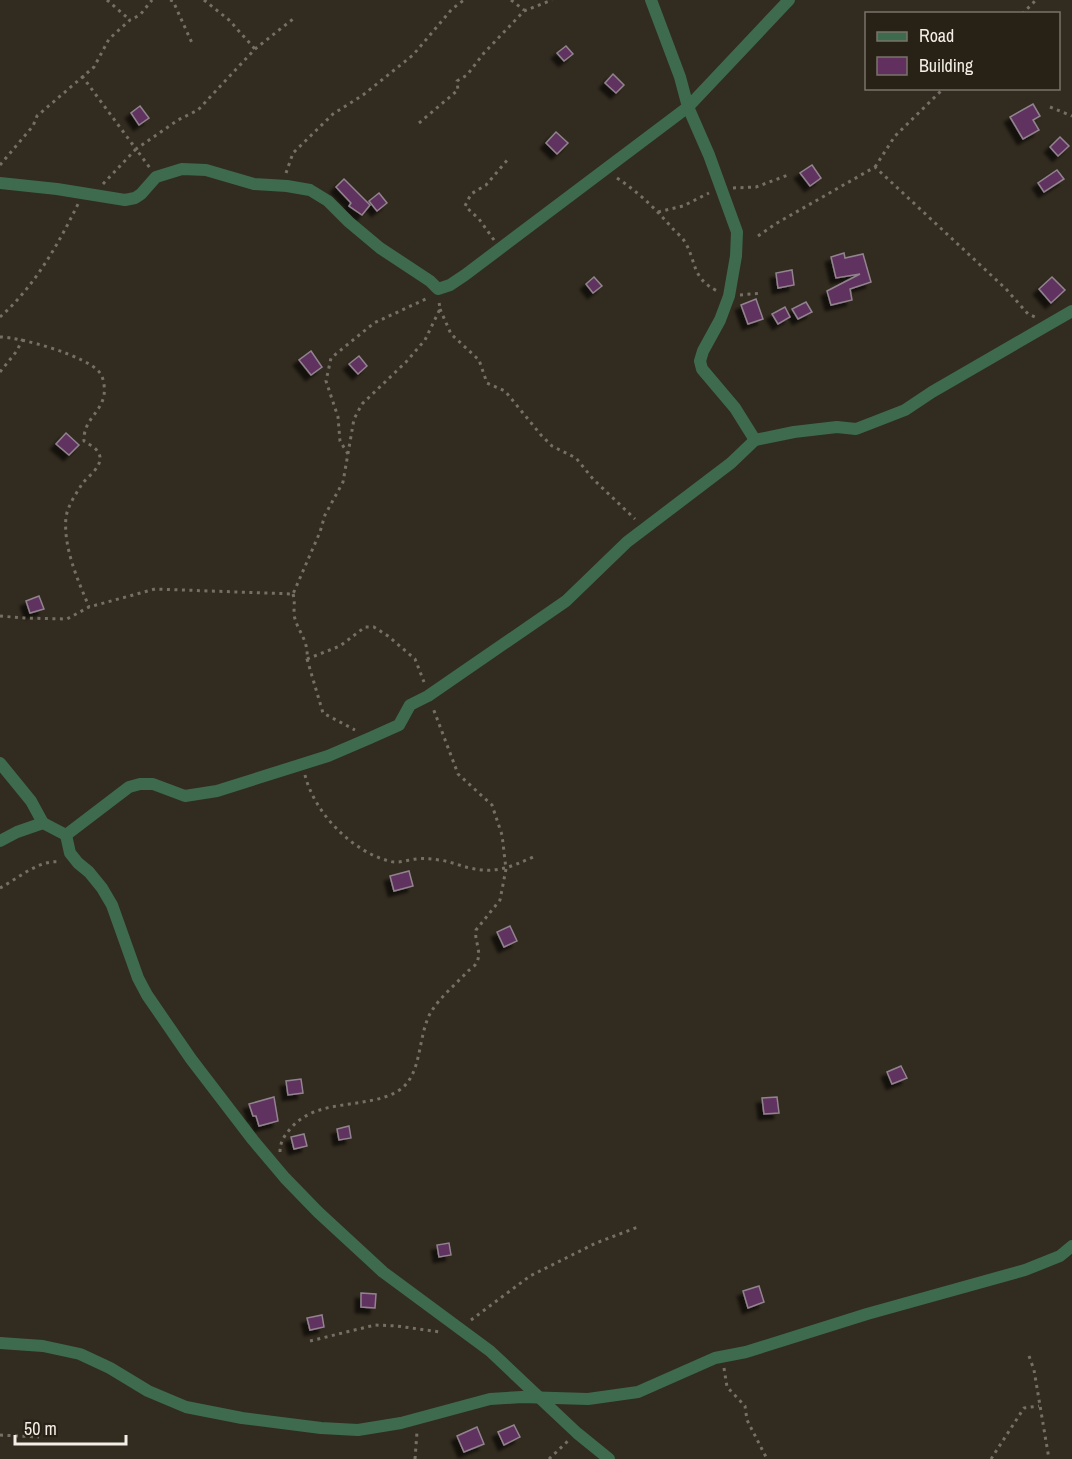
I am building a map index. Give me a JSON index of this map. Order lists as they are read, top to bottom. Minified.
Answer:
{"legend":["Road","Building"],"scale_bar":"50 m"}
